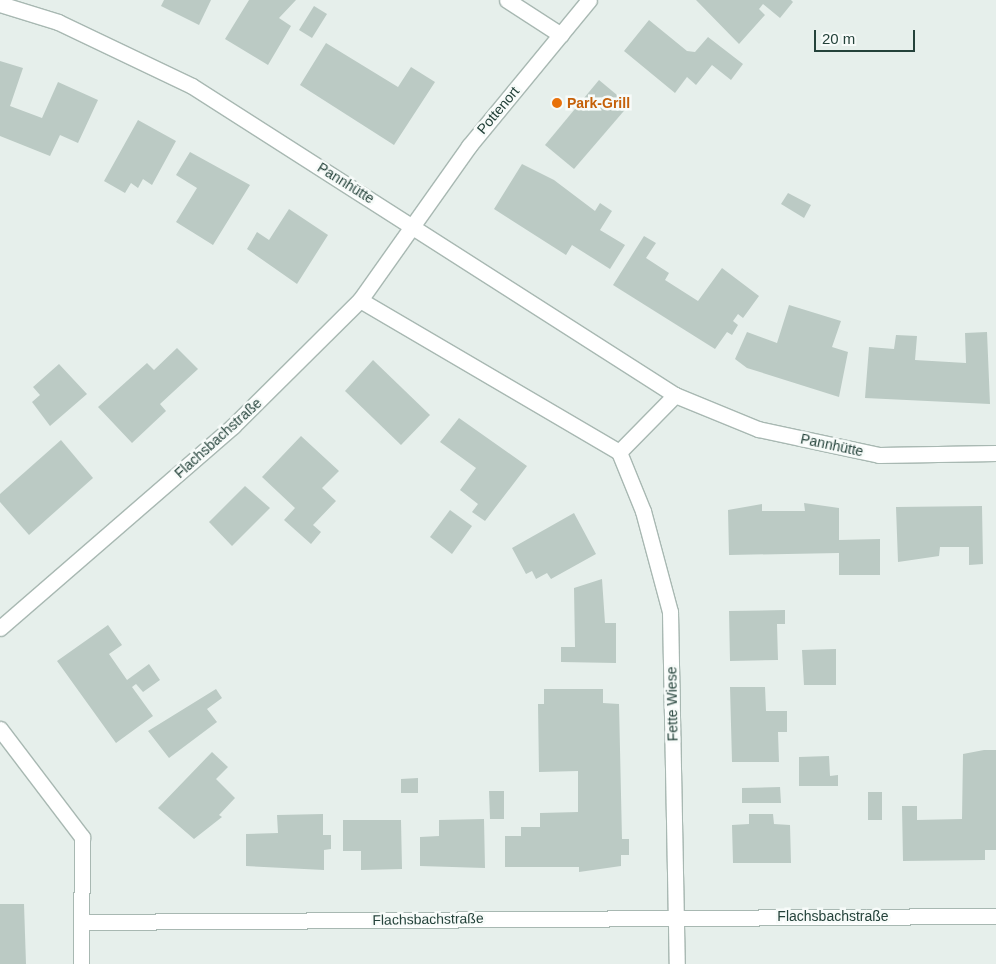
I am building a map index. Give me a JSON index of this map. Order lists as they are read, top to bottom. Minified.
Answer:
{"streets":{"street":["Pottenort","Pannhütte","Flachsbachstraße","Fette Wiese"]},"crossings":[["Pottenort","Pannhütte"],["Pottenort","Flachsbachstraße"],["Pannhütte","Flachsbachstraße"],["Flachsbachstraße","Fette Wiese"]],"places":["Park-Grill"],"scale_bar":"20 m"}
